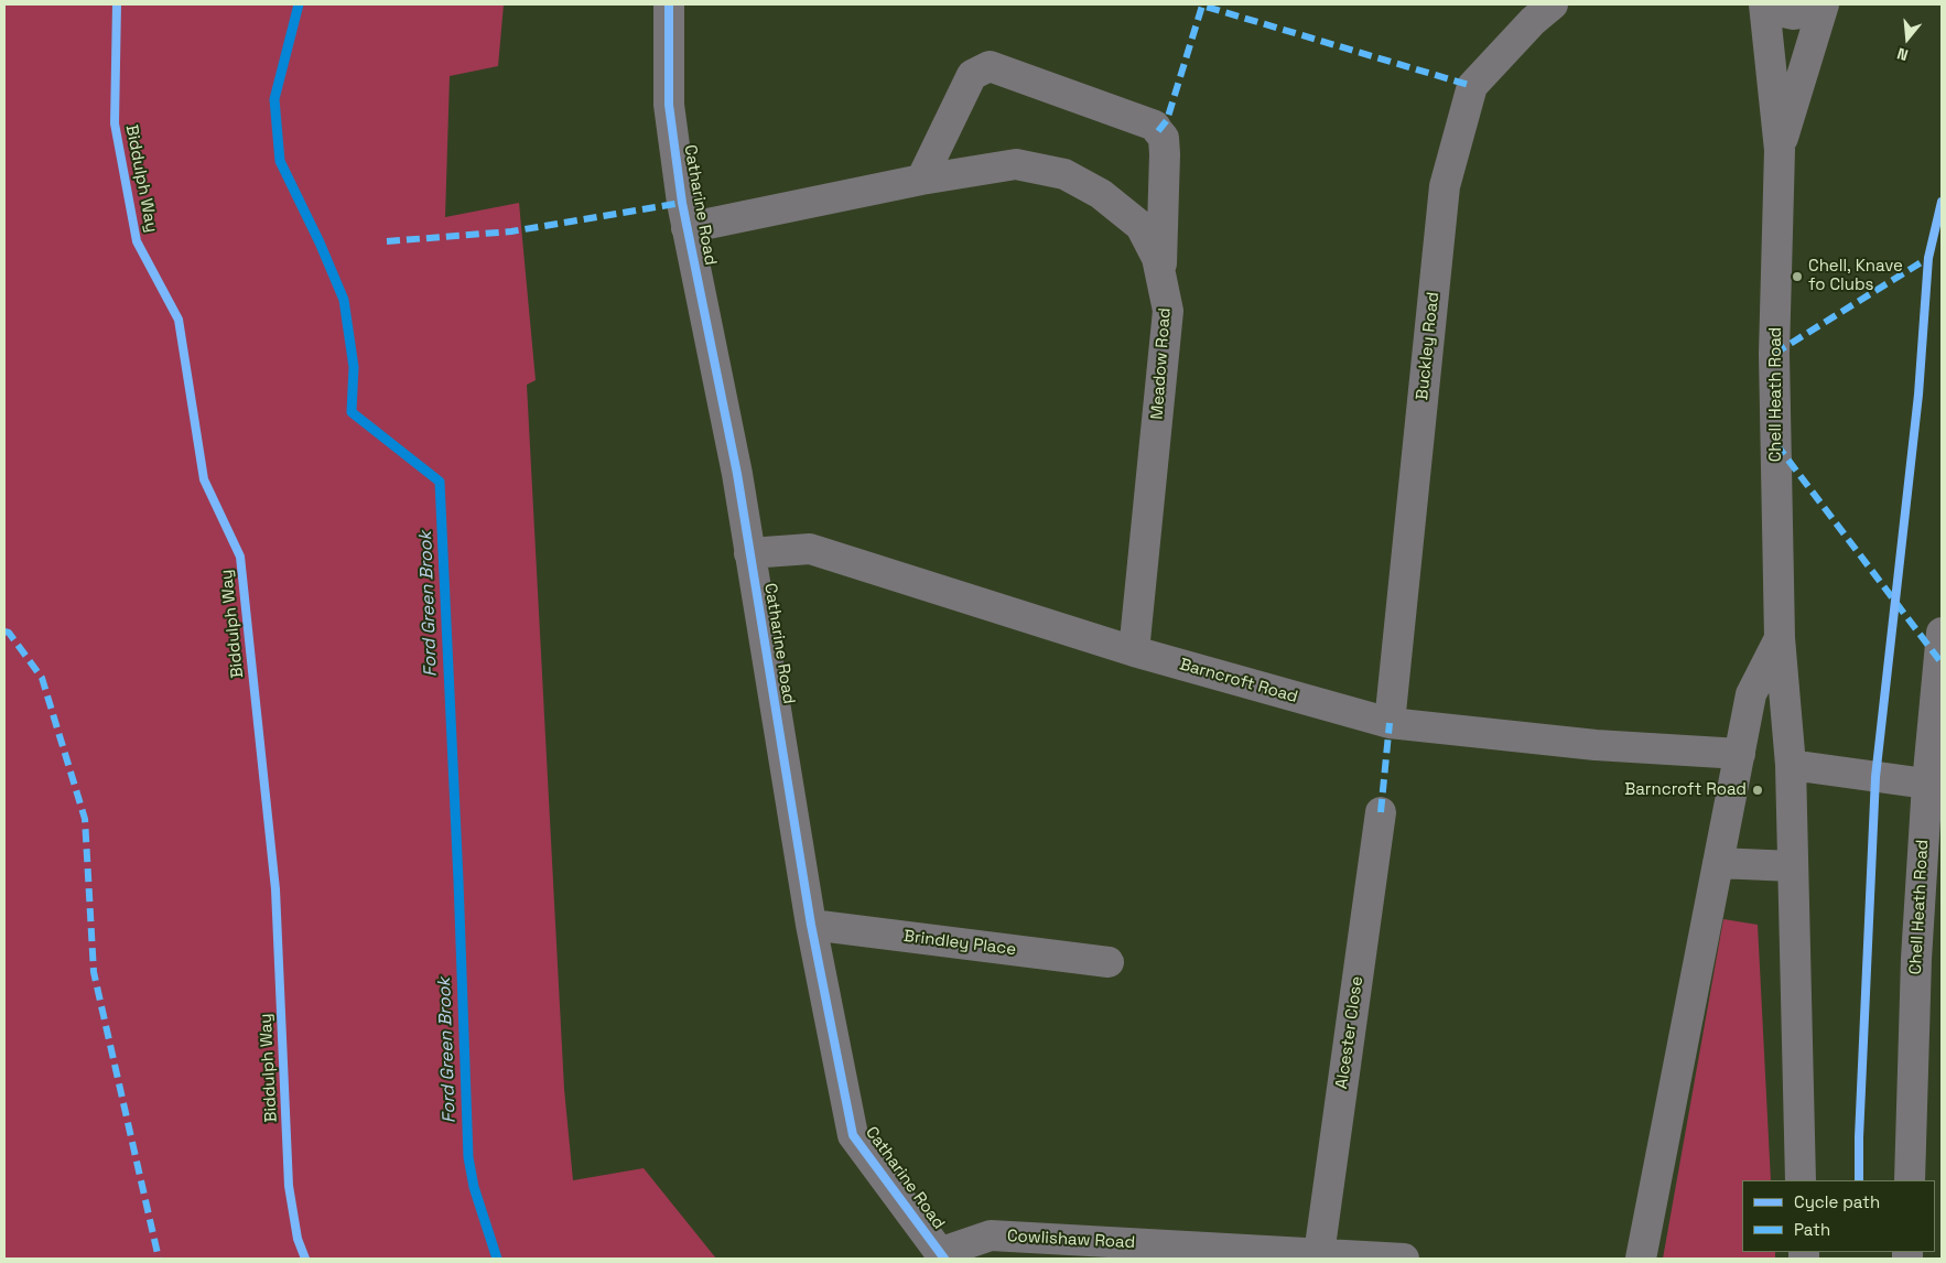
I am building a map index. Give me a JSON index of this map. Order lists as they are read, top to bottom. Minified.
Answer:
{"streets":{"street":["Catharine Road","Buckley Road","Meadow Road","Chell Heath Road","Barncroft Road","Brindley Place","Alcester Close","Cowlishaw Road"],"cycle path":["Biddulph Way"]},"crossings":[["Catharine Road","Meadow Road"],["Catharine Road","Barncroft Road"],["Catharine Road","Brindley Place"],["Catharine Road","Cowlishaw Road"],["Buckley Road","Barncroft Road"],["Meadow Road","Barncroft Road"],["Chell Heath Road","Barncroft Road"],["Alcester Close","Cowlishaw Road"]],"water":["Ford Green Brook"],"places":["Chell, Knave fo Clubs","Barncroft Road"],"legend":["Cycle path","Path"],"north":"bottom"}
